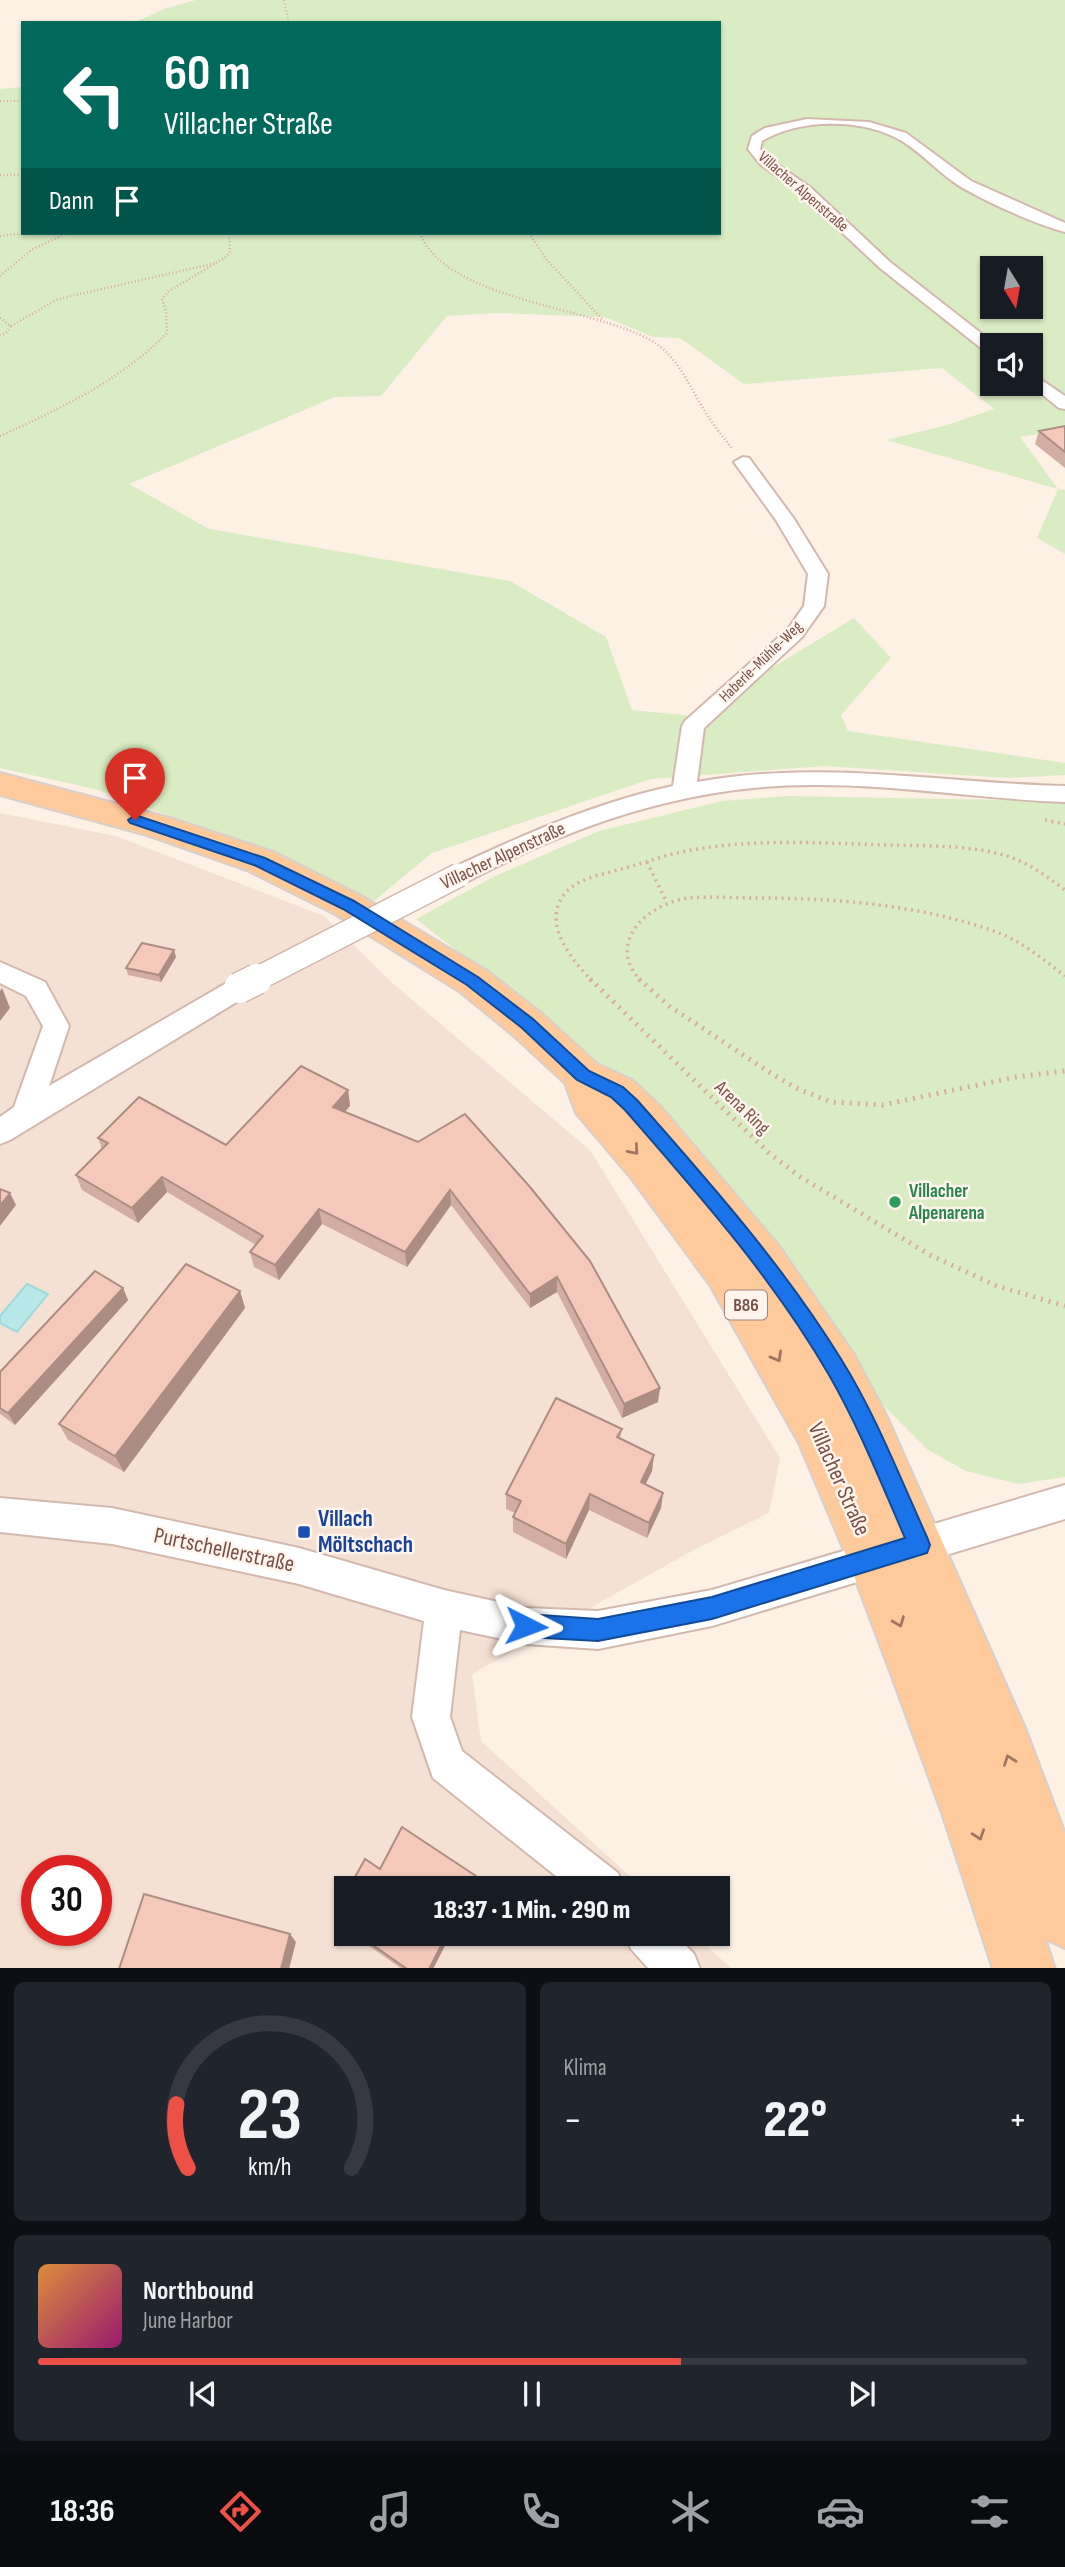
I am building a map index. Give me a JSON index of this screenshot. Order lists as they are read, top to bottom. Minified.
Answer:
{"streets":{"main road":["B86","Villacher Straße"],"street":["Villacher Alpenstraße","Haberle-Mühle-Weg","Purtschellerstraße"],"path":["Arena Ring"]},"crossings":[["Villacher Alpenstraße","Haberle-Mühle-Weg"],["Villacher Straße","Purtschellerstraße"]],"places":{"other":["Villacher Alpenarena"],"transit":["Villach Möltschach"]},"north":"bottom","page":{"turn":["60 m","Villacher Straße"],"then":"Dann","limit":"30","trip":"18:37 · 1 Min. · 290 m","tile":"Klima","heat":["−","22°","+"],"song":["Northbound","June Harbor"],"tabs":"18:36","gauge":["23","km/h"]}}
